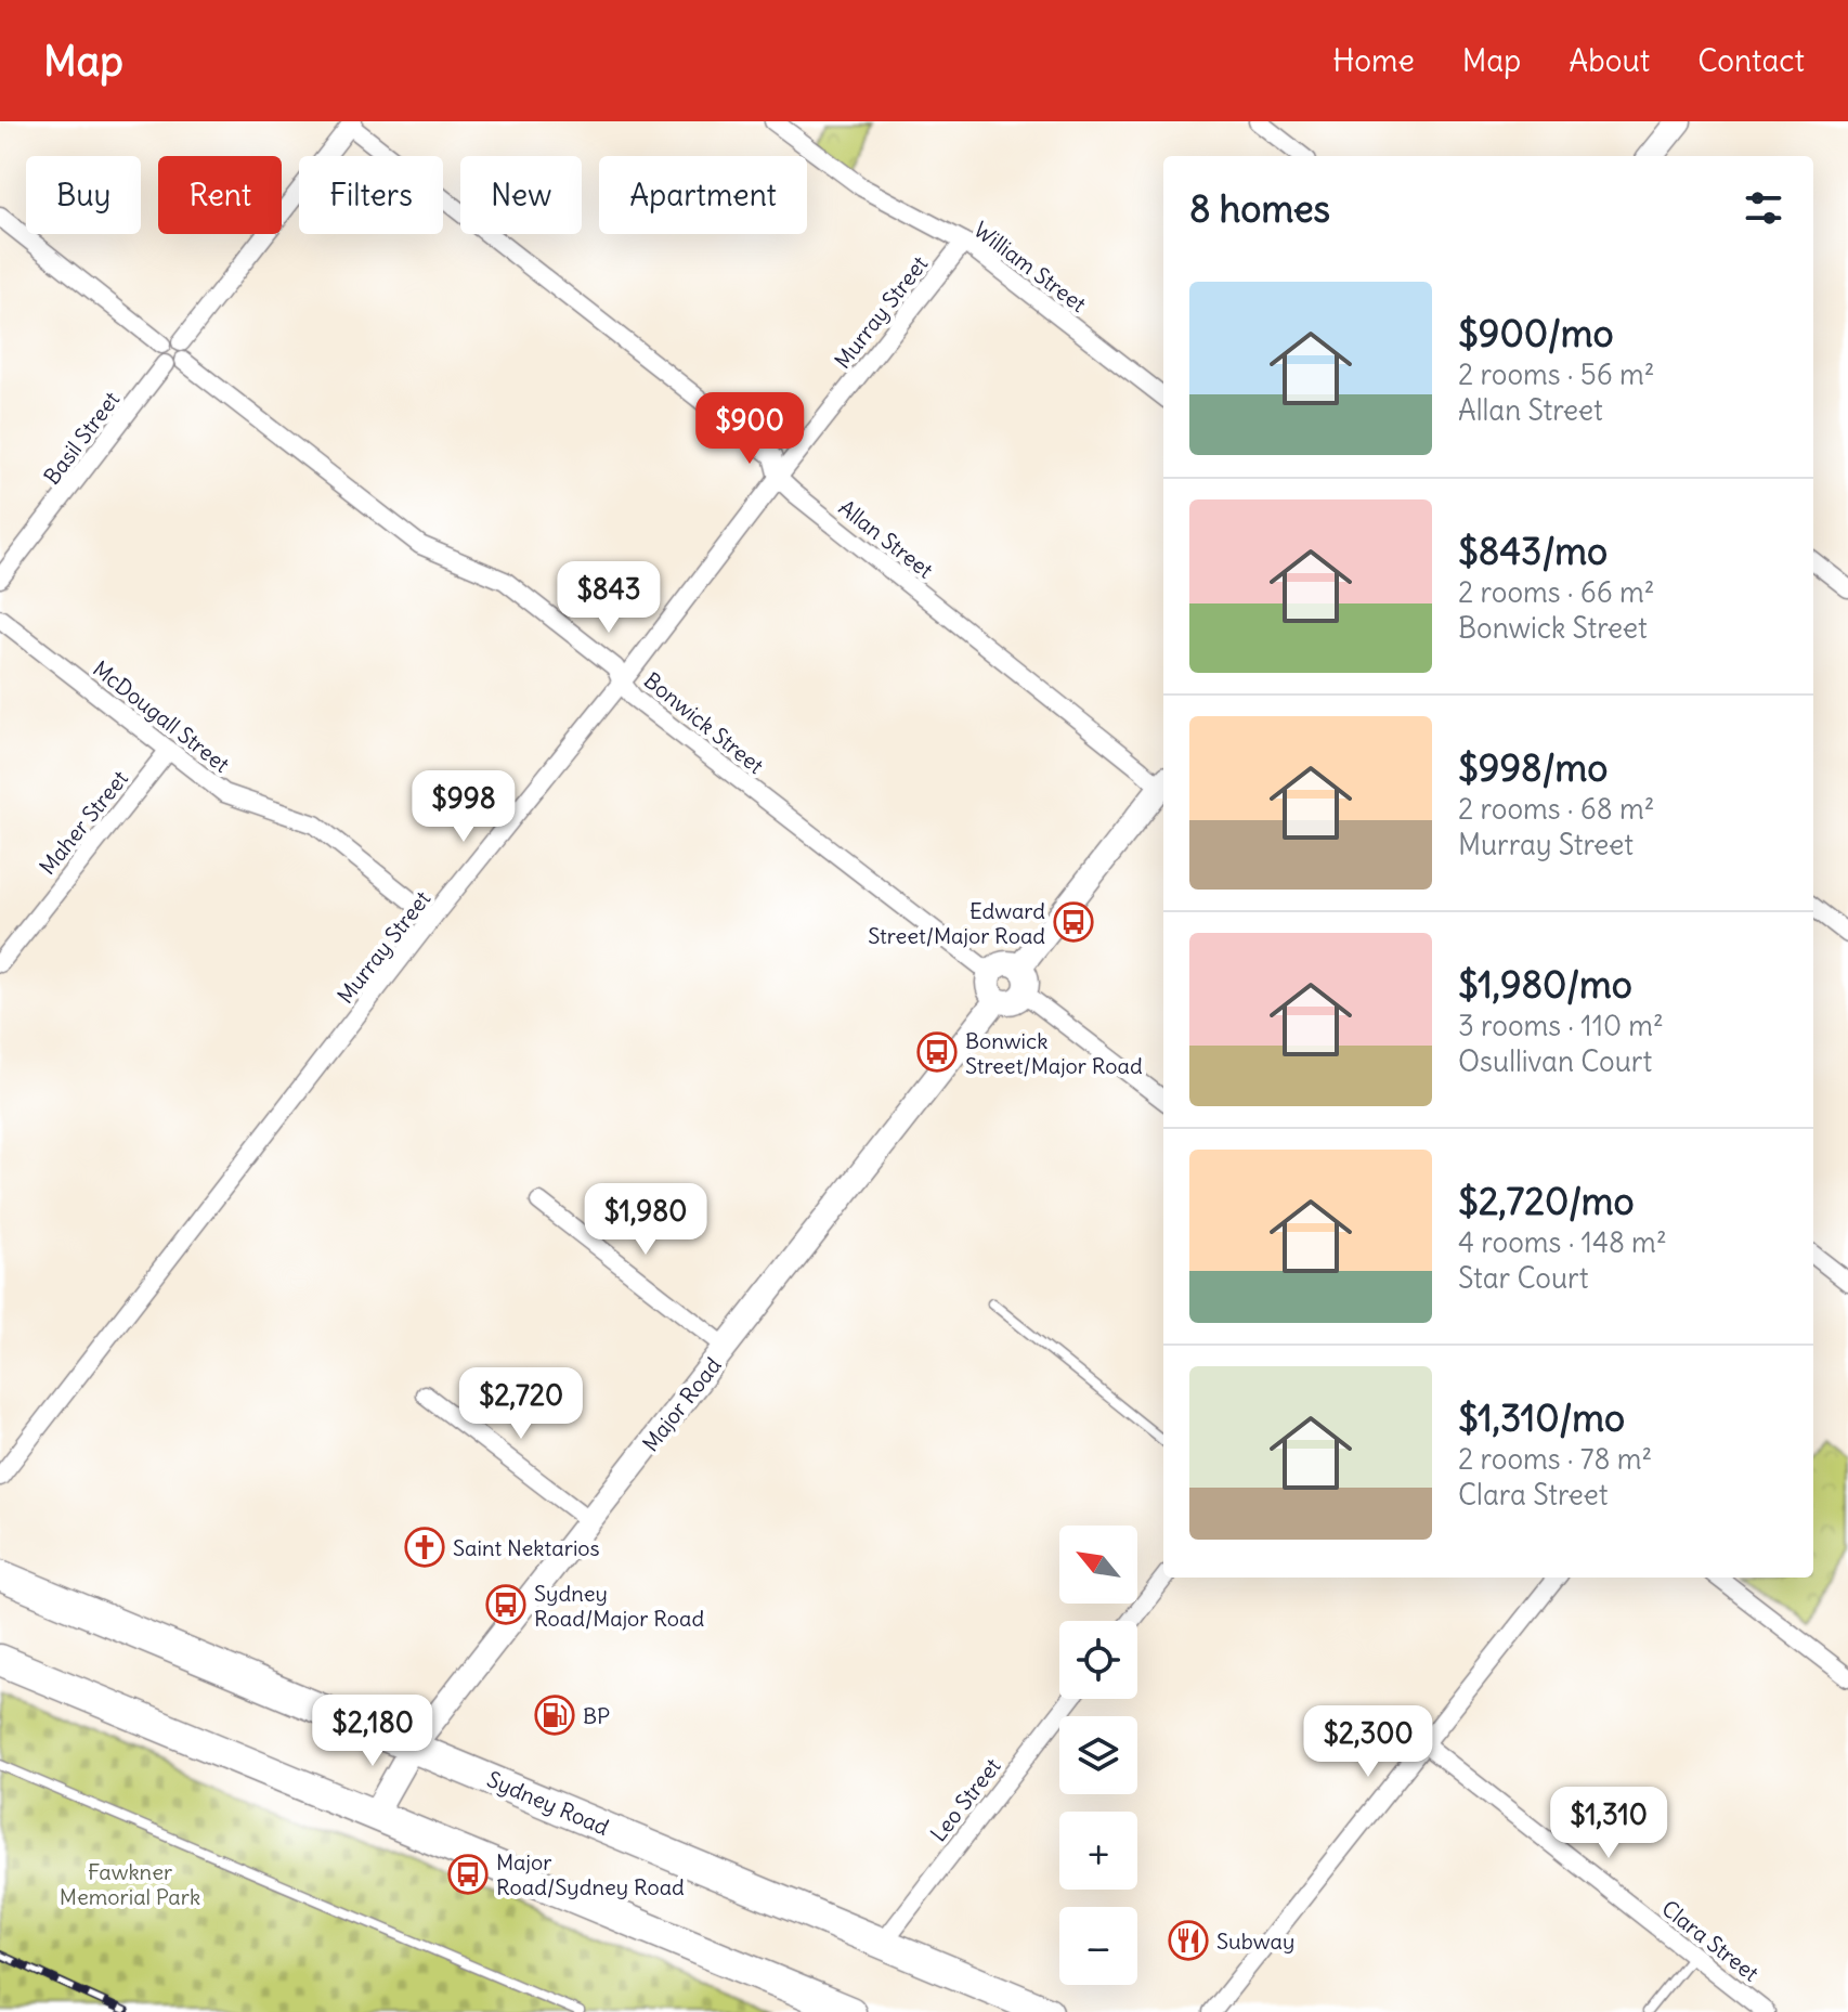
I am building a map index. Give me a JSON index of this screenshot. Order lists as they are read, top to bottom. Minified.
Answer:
{"streets":{"highway":["Sydney Road"],"street":["William Street","Murray Street","Basil Street","Allan Street","McDougall Street","Bonwick Street","Maher Street","Major Road","Leo Street","Clara Street"]},"crossings":[["William Street","Murray Street"],["Murray Street","Allan Street"],["Murray Street","McDougall Street"],["Murray Street","Bonwick Street"],["Basil Street","Allan Street"],["Basil Street","Bonwick Street"],["McDougall Street","Maher Street"],["Bonwick Street","Major Road"],["Major Road","Sydney Road"],["Leo Street","Sydney Road"]],"parks":["Fawkner Memorial Park"],"places":{"bus stop":["Edward Street/Major Road","Bonwick Street/Major Road","Sydney Road/Major Road","Major Road/Sydney Road"],"church":["Saint Nektarios"],"fuel station":["BP"],"restaurant":["Subway"]},"north":"top left","page":{"header":"Map","nav":["Home","Map","About","Contact"],"chip":["Buy","Rent","Filters","New","Apartment"],"heading":"8 homes","list":[{"name":"$900/mo","note":"2 rooms · 56 m² · Allan Street"},{"name":"$843/mo","note":"2 rooms · 66 m² · Bonwick Street"},{"name":"$998/mo","note":"2 rooms · 68 m² · Murray Street"},{"name":"$1,980/mo","note":"3 rooms · 110 m² · Osullivan Court"},{"name":"$2,720/mo","note":"4 rooms · 148 m² · Star Court"},{"name":"$1,310/mo","note":"2 rooms · 78 m² · Clara Street"}],"price":["$900","$843","$998","$1,980","$2,720","$2,180","$2,300","$1,310"],"map_buttons":["+","−"]}}
